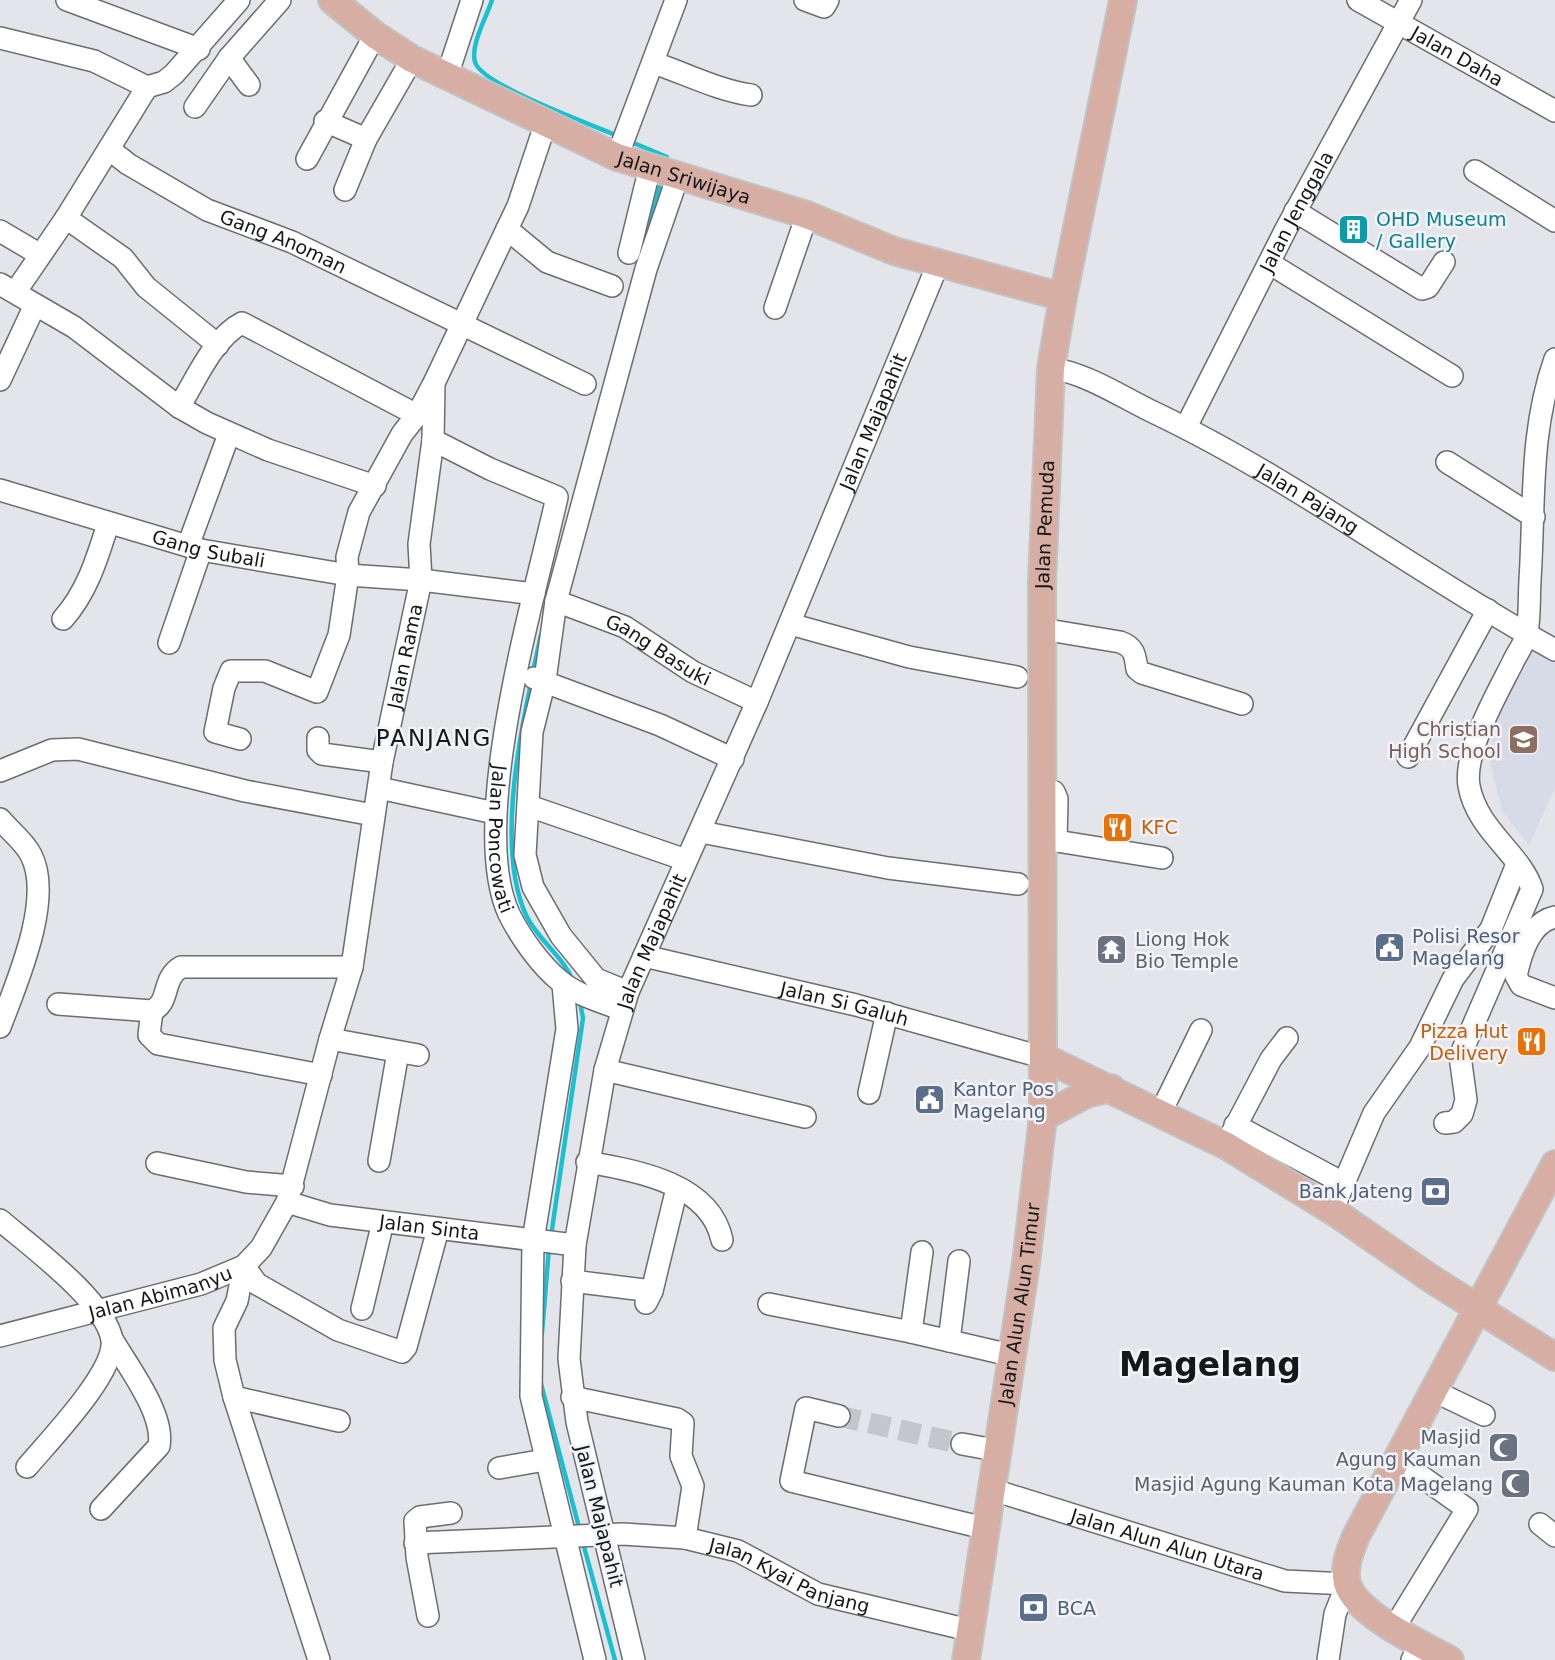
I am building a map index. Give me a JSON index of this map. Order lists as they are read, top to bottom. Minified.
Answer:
{"streets":{"main road":["Jalan Sriwijaya","Jalan Pemuda","Jalan Alun Alun Timur"],"street":["Jalan Daha","Jalan Jenggala","Gang Anoman","Jalan Majapahit","Jalan Pajang","Gang Subali","Gang Basuki","Jalan Rama","Jalan Poncowati","Jalan Si Galuh","Jalan Sinta","Jalan Abimanyu","Jalan Alun Alun Utara","Jalan Kyai Panjang"]},"crossings":[["Jalan Daha","Jalan Jenggala"],["Jalan Sriwijaya","Jalan Majapahit"],["Jalan Sriwijaya","Jalan Pemuda"],["Jalan Sriwijaya","Jalan Rama"],["Jalan Jenggala","Jalan Pajang"],["Gang Anoman","Jalan Rama"],["Jalan Majapahit","Gang Basuki"],["Jalan Majapahit","Jalan Si Galuh"],["Jalan Majapahit","Jalan Sinta"],["Jalan Majapahit","Jalan Kyai Panjang"],["Jalan Pajang","Jalan Pemuda"],["Jalan Pemuda","Jalan Si Galuh"],["Jalan Pemuda","Jalan Alun Alun Timur"],["Gang Subali","Jalan Rama"],["Gang Subali","Jalan Poncowati"],["Jalan Rama","Jalan Poncowati"],["Jalan Rama","Jalan Sinta"],["Jalan Rama","Jalan Abimanyu"],["Jalan Si Galuh","Jalan Alun Alun Timur"],["Jalan Sinta","Jalan Abimanyu"],["Jalan Alun Alun Timur","Jalan Alun Alun Utara"],["Jalan Alun Alun Timur","Jalan Kyai Panjang"]],"districts":["PANJANG","Magelang"],"places":{"building":["OHD Museum / Gallery"],"school or university":["Christian High School"],"restaurant":["KFC","Pizza Hut Delivery"],"public building":["Polisi Resor Magelang","Kantor Pos Magelang"],"temple":["Liong Hok Bio Temple"],"bank":["Bank Jateng","BCA"],"mosque":["Masjid Agung Kauman","Masjid Agung Kauman Kota Magelang"]}}
